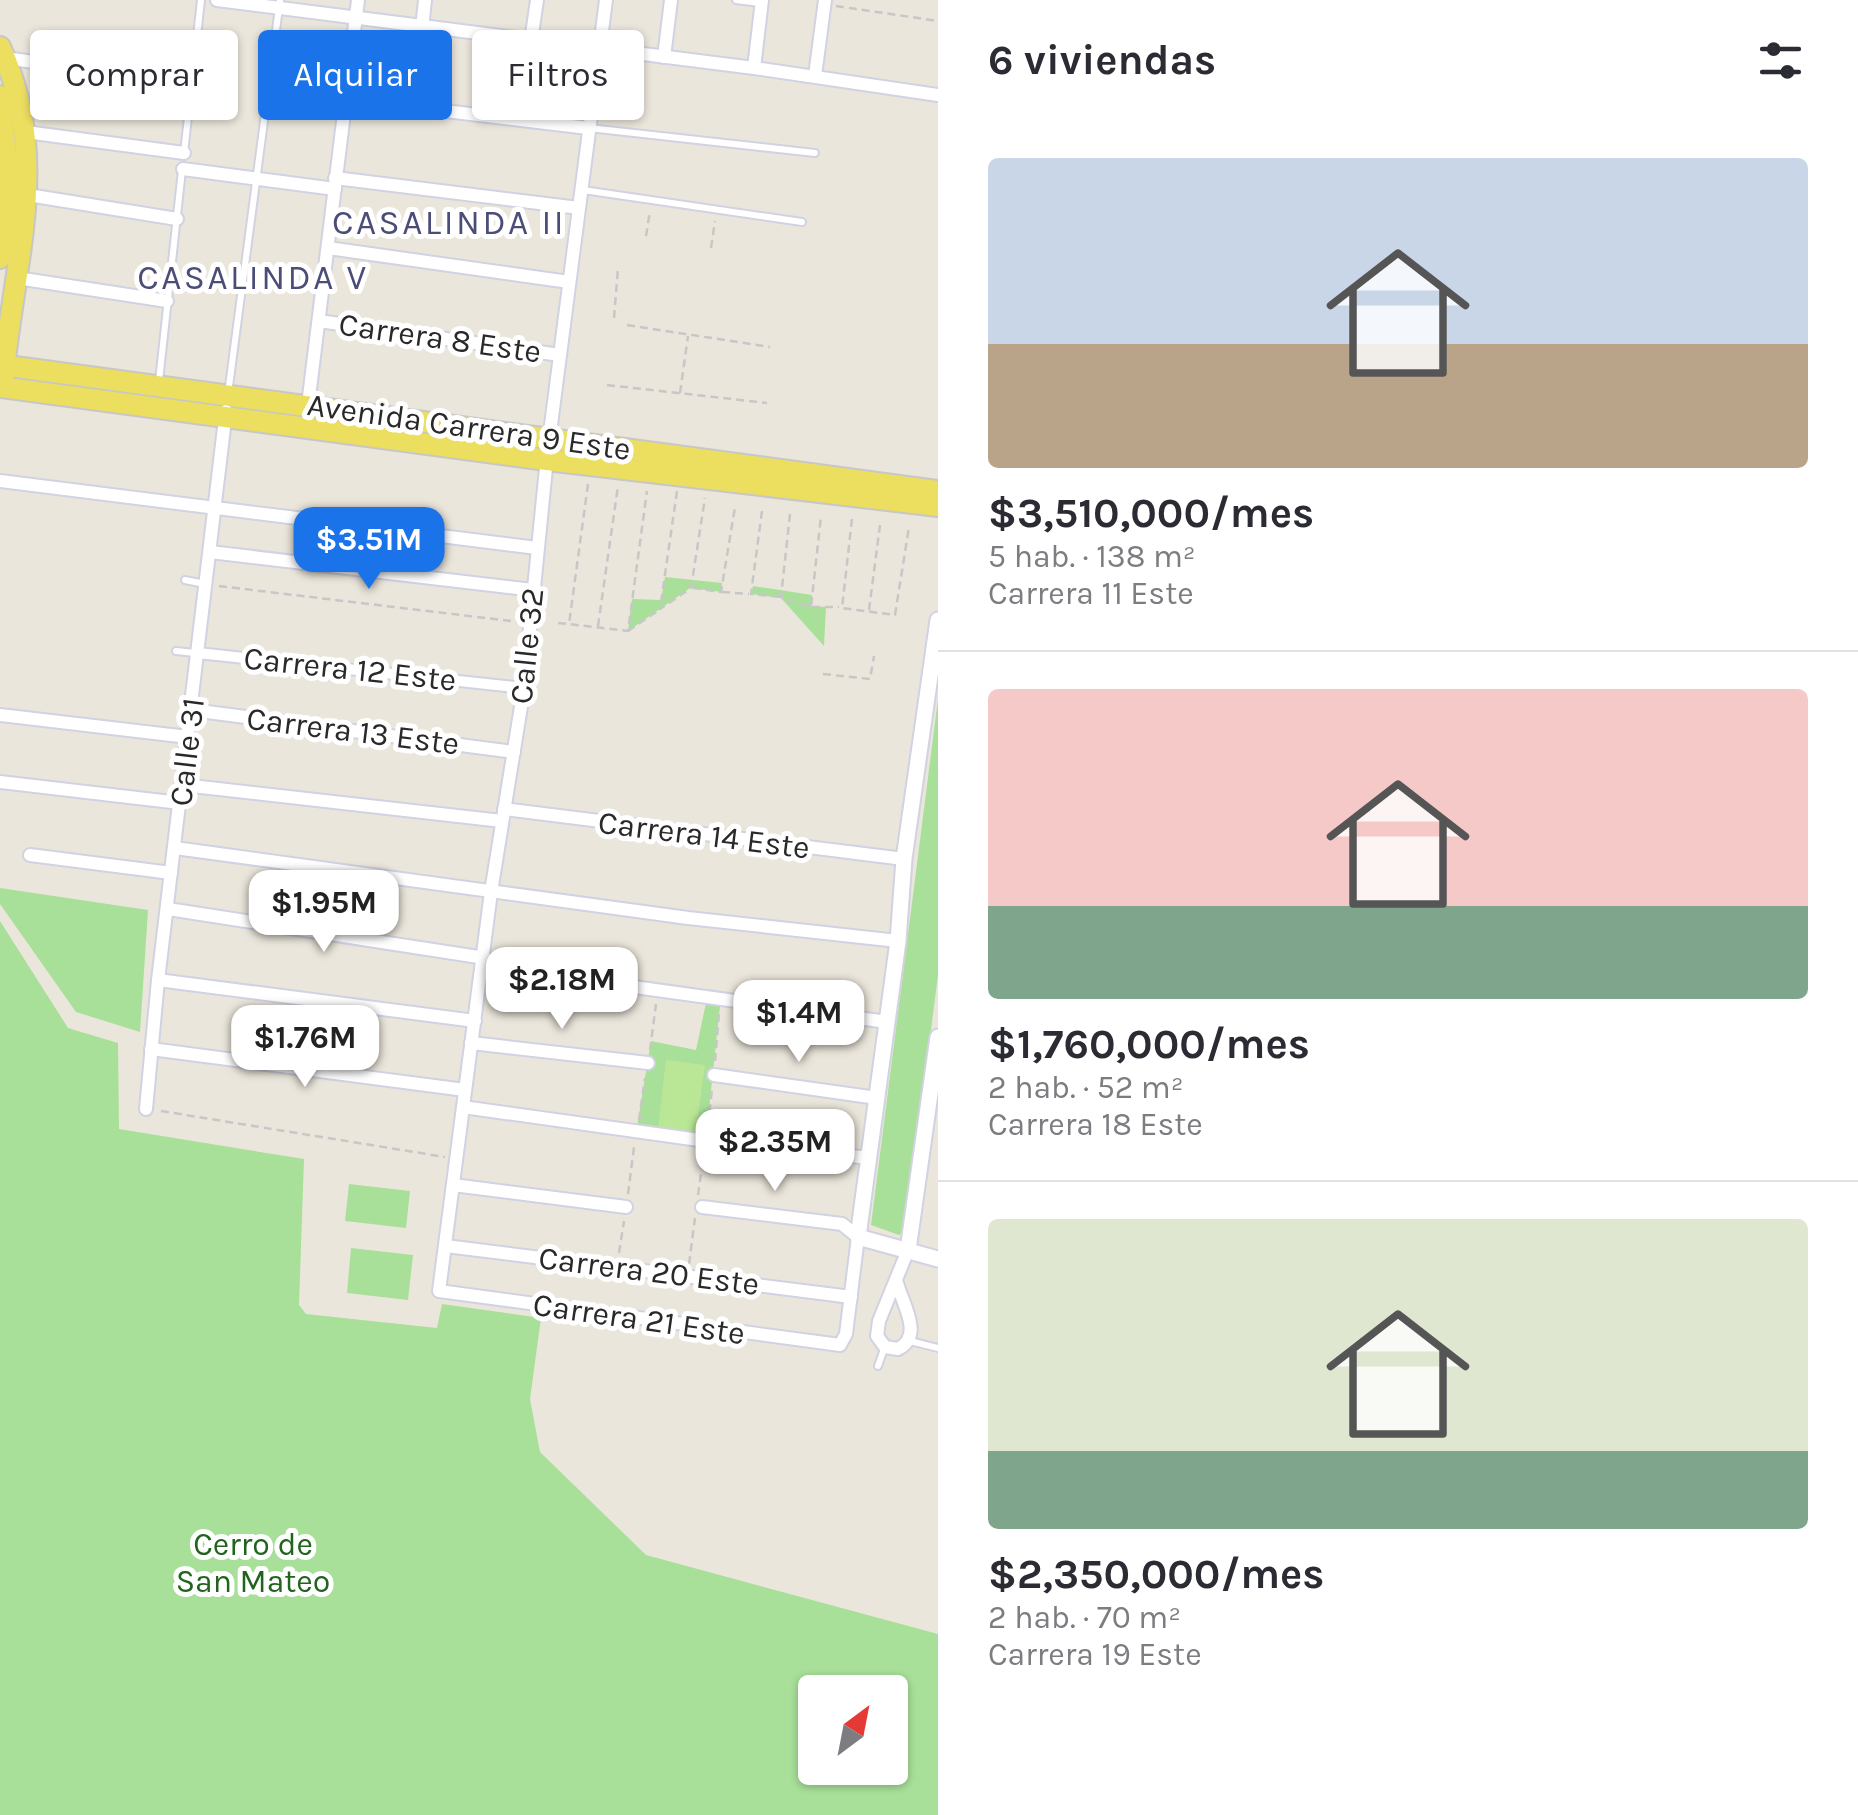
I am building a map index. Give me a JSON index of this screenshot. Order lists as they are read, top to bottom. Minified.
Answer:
{"streets":{"main road":["Avenida Carrera 9 Este"],"street":["Carrera 8 Este","Calle 32","Carrera 12 Este","Carrera 13 Este","Calle 31","Carrera 14 Este","Carrera 20 Este","Carrera 21 Este"]},"crossings":[["Carrera 8 Este","Calle 32"],["Avenida Carrera 9 Este","Calle 32"],["Avenida Carrera 9 Este","Calle 31"],["Calle 32","Carrera 12 Este"],["Calle 32","Carrera 13 Este"],["Calle 32","Carrera 14 Este"],["Calle 32","Carrera 20 Este"],["Calle 32","Carrera 21 Este"],["Carrera 12 Este","Calle 31"],["Carrera 13 Este","Calle 31"],["Calle 31","Carrera 14 Este"],["Carrera 20 Este","Carrera 21 Este"]],"districts":["CASALINDA II","CASALINDA V"],"parks":["Cerro de San Mateo"],"north":"top right","page":{"heading":"6 viviendas","chip":["Comprar","Alquilar","Filtros"],"list":[{"name":"$3,510,000/mes","note":"5 hab. · 138 m² · Carrera 11 Este"},{"name":"$1,760,000/mes","note":"2 hab. · 52 m² · Carrera 18 Este"},{"name":"$2,350,000/mes","note":"2 hab. · 70 m² · Carrera 19 Este"}],"price":["$3.51M","$1.95M","$2.18M","$1.4M","$1.76M","$2.35M"]}}
